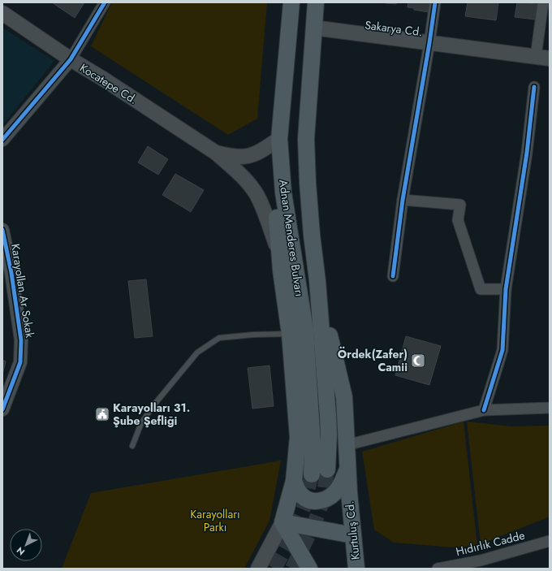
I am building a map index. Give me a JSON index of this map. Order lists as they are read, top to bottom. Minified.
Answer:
{"streets":{"main road":["Sakarya Cd.","Kocatepe Cd.","Adnan Menderes Bulvarı","Kurtuluş Cd."],"street":["Karayollan Ar Sokak","Hıdırlık Cadde"]},"crossings":[["Sakarya Cd.","Adnan Menderes Bulvarı"],["Kocatepe Cd.","Adnan Menderes Bulvarı"],["Adnan Menderes Bulvarı","Kurtuluş Cd."]],"parks":["Karayolları Parkı"],"places":{"mosque":["Ördek(Zafer) Camii"],"public building":["Karayolları 31. Şube Şefliği"]},"north":"bottom left"}
